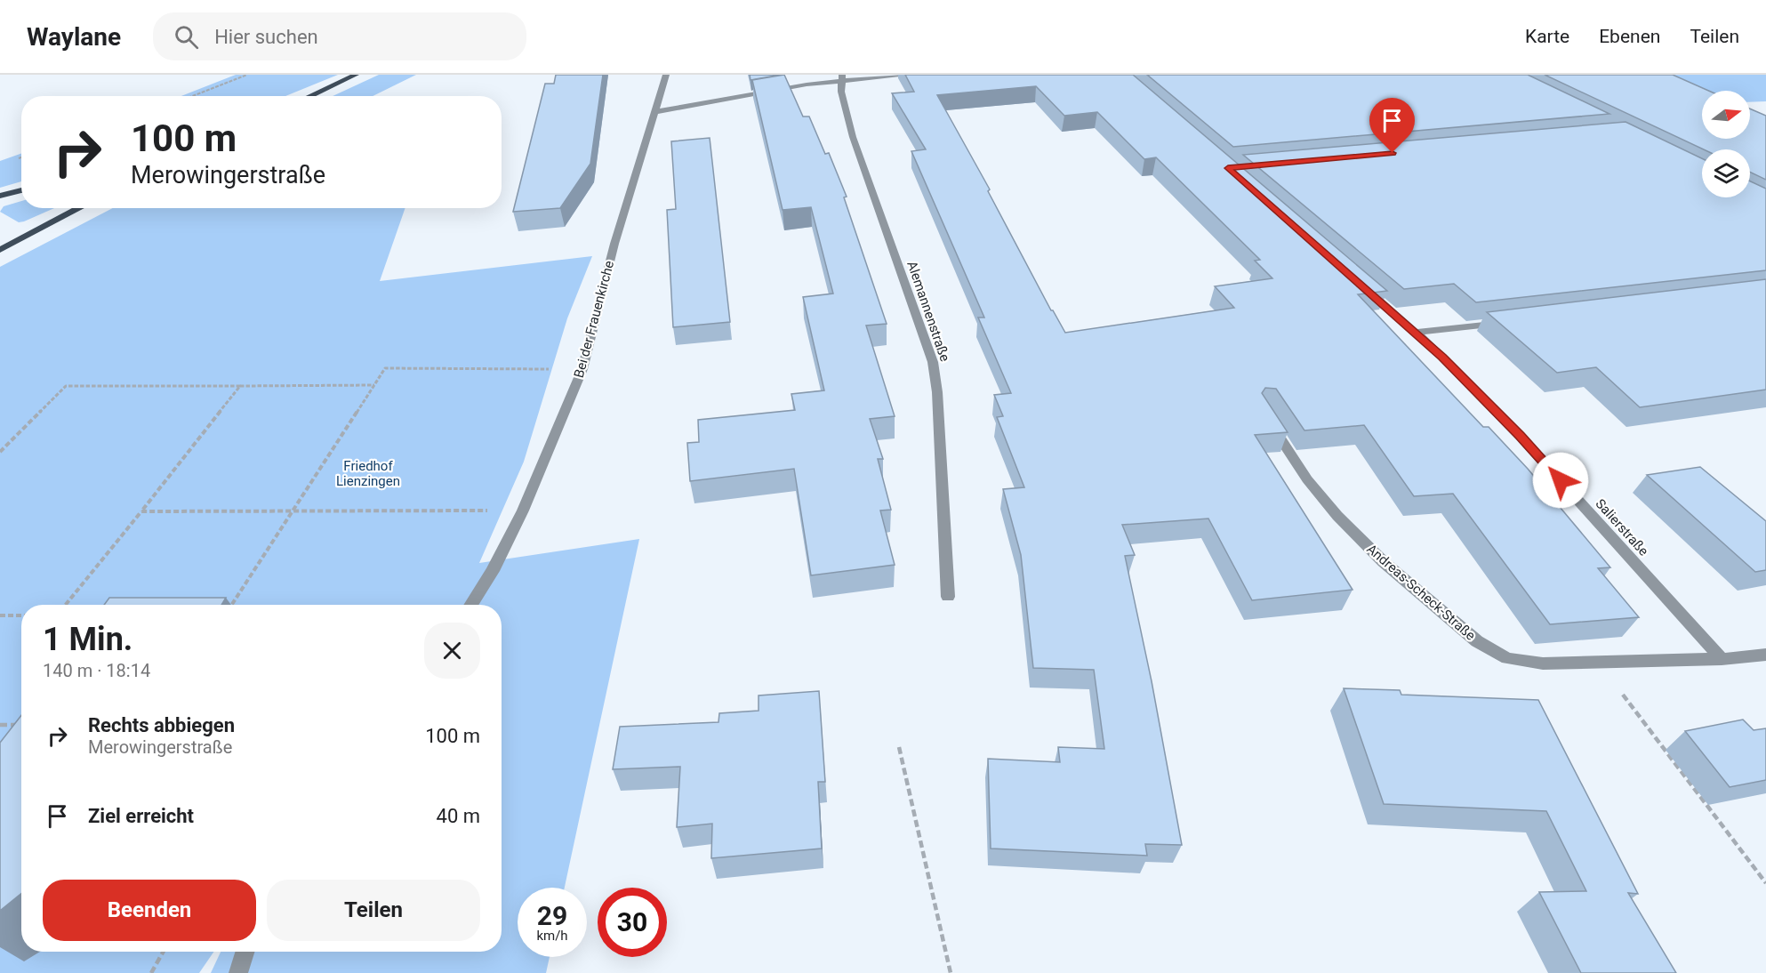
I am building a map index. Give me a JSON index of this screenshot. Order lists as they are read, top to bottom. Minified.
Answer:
{"streets":{"street":["Alemannenstraße","Bei der Frauenkirche","Salierstraße","Andreas-Scheck-Straße"]},"crossings":[["Salierstraße","Andreas-Scheck-Straße"]],"parks":["Friedhof Lienzingen"],"north":"right","page":{"header":"Waylane","search":"Hier suchen","nav":["Karte","Ebenen","Teilen"],"turn":["100 m","Merowingerstraße"],"heading":["1 Min.","140 m · 18:14"],"list":[{"name":"Rechts abbiegen","note":"Merowingerstraße","value":"100 m"},{"name":"Ziel erreicht","value":"40 m"}],"buttons":["Beenden","Teilen"],"speed":"29 km/h","limit":"30"}}
